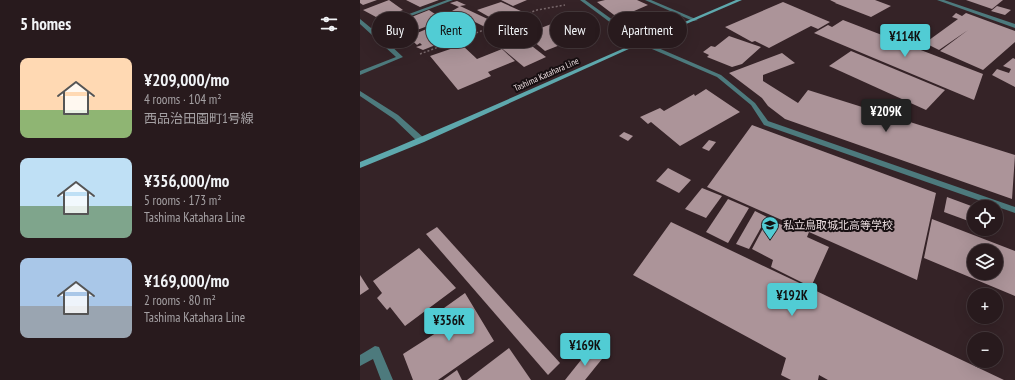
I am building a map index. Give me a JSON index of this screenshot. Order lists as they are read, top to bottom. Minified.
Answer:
{"streets":{"main road":["Tashima Katahara Line"]},"places":{"school or university":["私立鳥取城北高等学校"]},"page":{"heading":"5 homes","chip":["Buy","Rent","Filters","New","Apartment"],"price":["¥114K","¥209K","¥192K","¥356K","¥169K"],"list":[{"name":"¥209,000/mo","note":"4 rooms · 104 m² · 西品治田園町1号線"},{"name":"¥356,000/mo","note":"5 rooms · 173 m² · Tashima Katahara Line"},{"name":"¥169,000/mo","note":"2 rooms · 80 m² · Tashima Katahara Line"}],"map_buttons":["+","−"]}}
